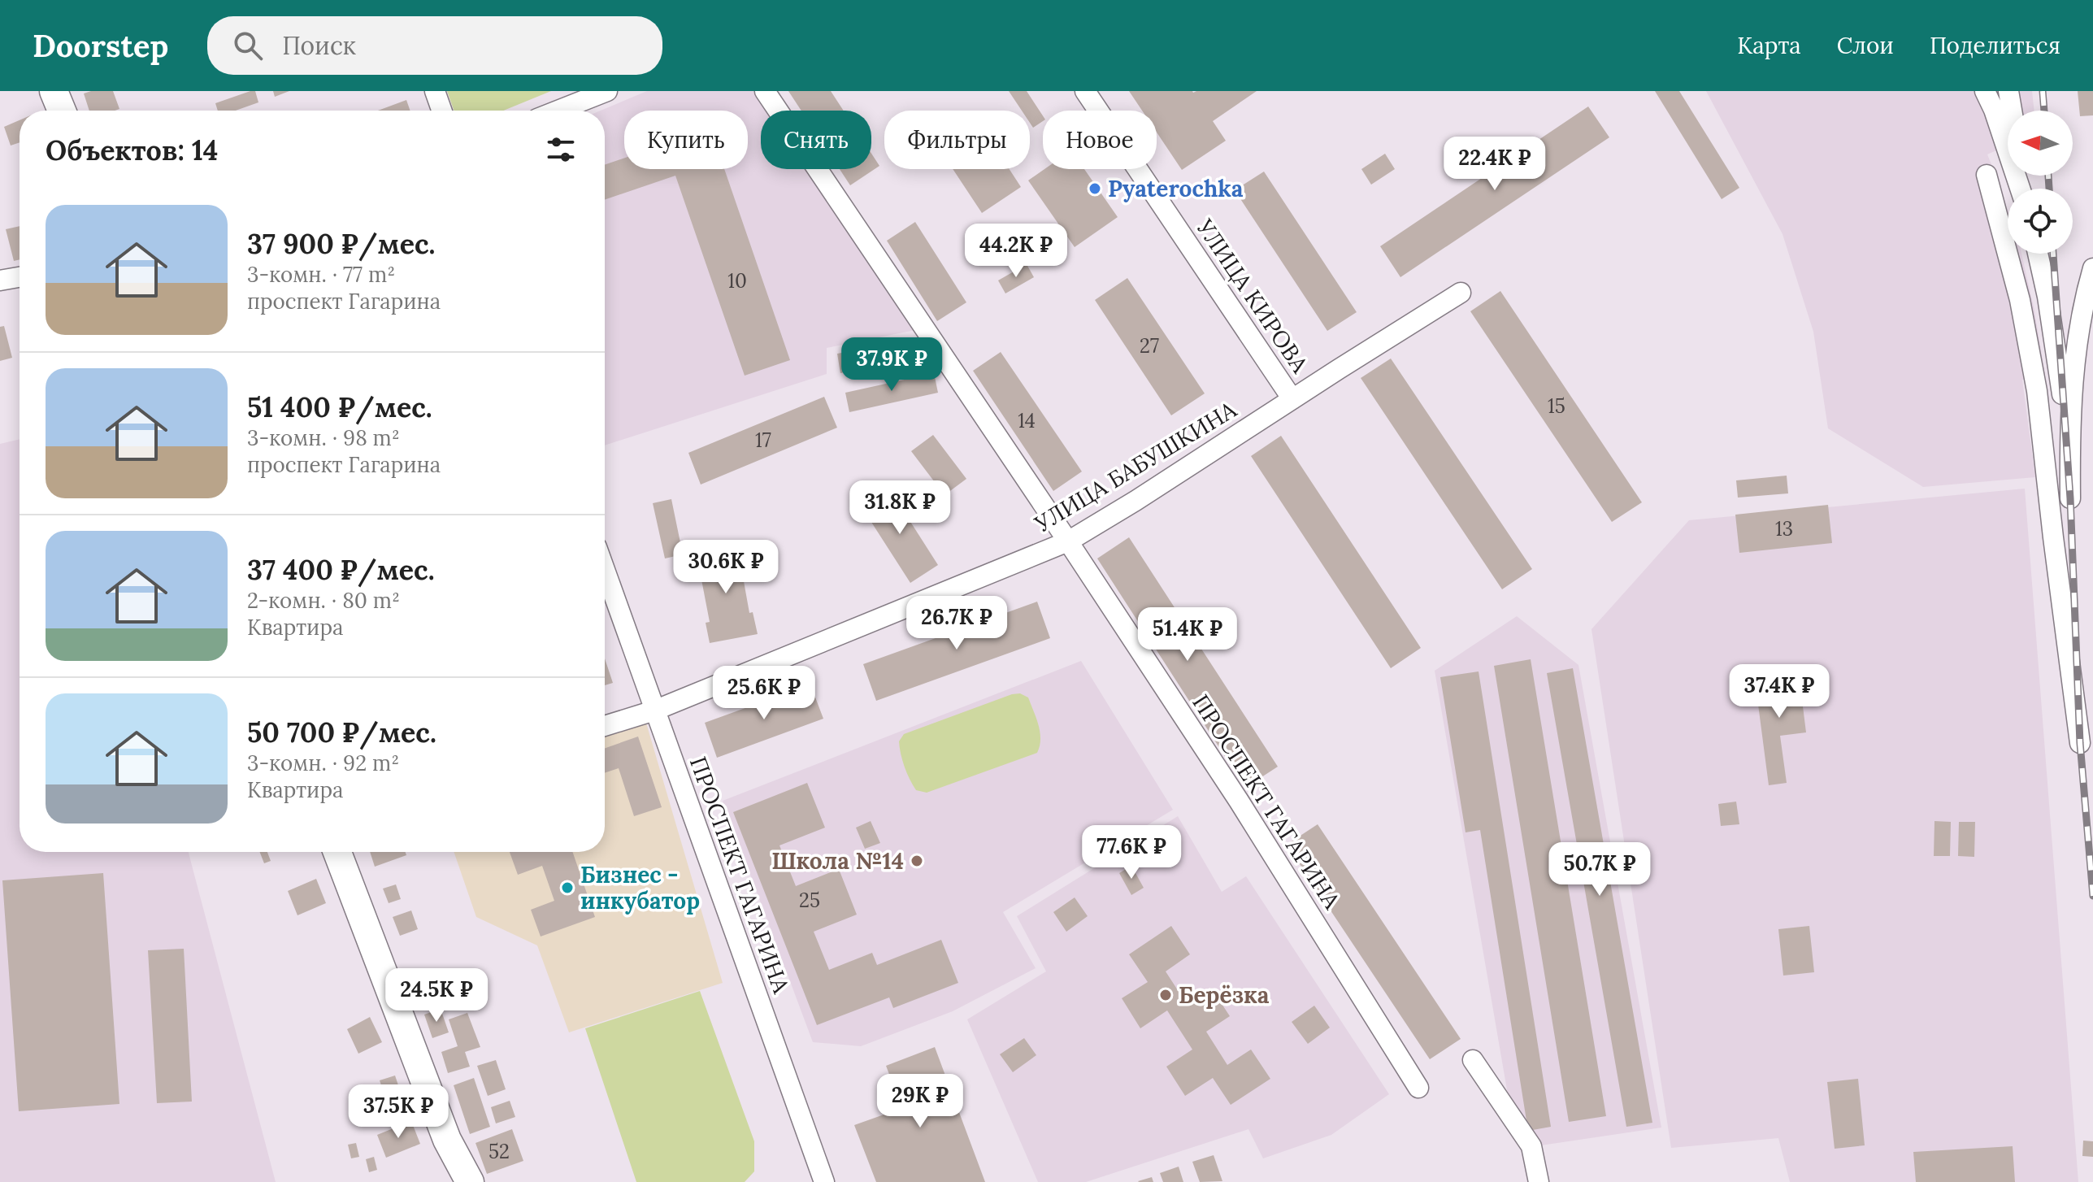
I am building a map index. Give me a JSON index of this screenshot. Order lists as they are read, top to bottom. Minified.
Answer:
{"streets":{"street":["УЛИЦА КИРОВА","УЛИЦА БАБУШКИНА","ПРОСПЕКТ ГАГАРИНА"]},"crossings":[["УЛИЦА КИРОВА","УЛИЦА БАБУШКИНА"],["УЛИЦА БАБУШКИНА","ПРОСПЕКТ ГАГАРИНА"]],"places":["Pyaterochka","Школа №14","Бизнес - инкубатор","Берёзка"],"house_numbers":["10","27","15","14","17","13","25","52"],"north":"left","page":{"header":"Doorstep","search":"Поиск","nav":["Карта","Слои","Поделиться"],"chip":["Купить","Снять","Фильтры","Новое"],"heading":"Объектов: 14","price":["22.4K ₽","44.2K ₽","37.9K ₽","31.8K ₽","30.6K ₽","26.7K ₽","51.4K ₽","37.4K ₽","25.6K ₽","77.6K ₽","50.7K ₽","24.5K ₽","29K ₽","37.5K ₽"],"list":[{"name":"37 900 ₽/мес.","note":"3-комн. · 77 m² · проспект Гагарина"},{"name":"51 400 ₽/мес.","note":"3-комн. · 98 m² · проспект Гагарина"},{"name":"37 400 ₽/мес.","note":"2-комн. · 80 m² · Квартира"},{"name":"50 700 ₽/мес.","note":"3-комн. · 92 m² · Квартира"}]}}
